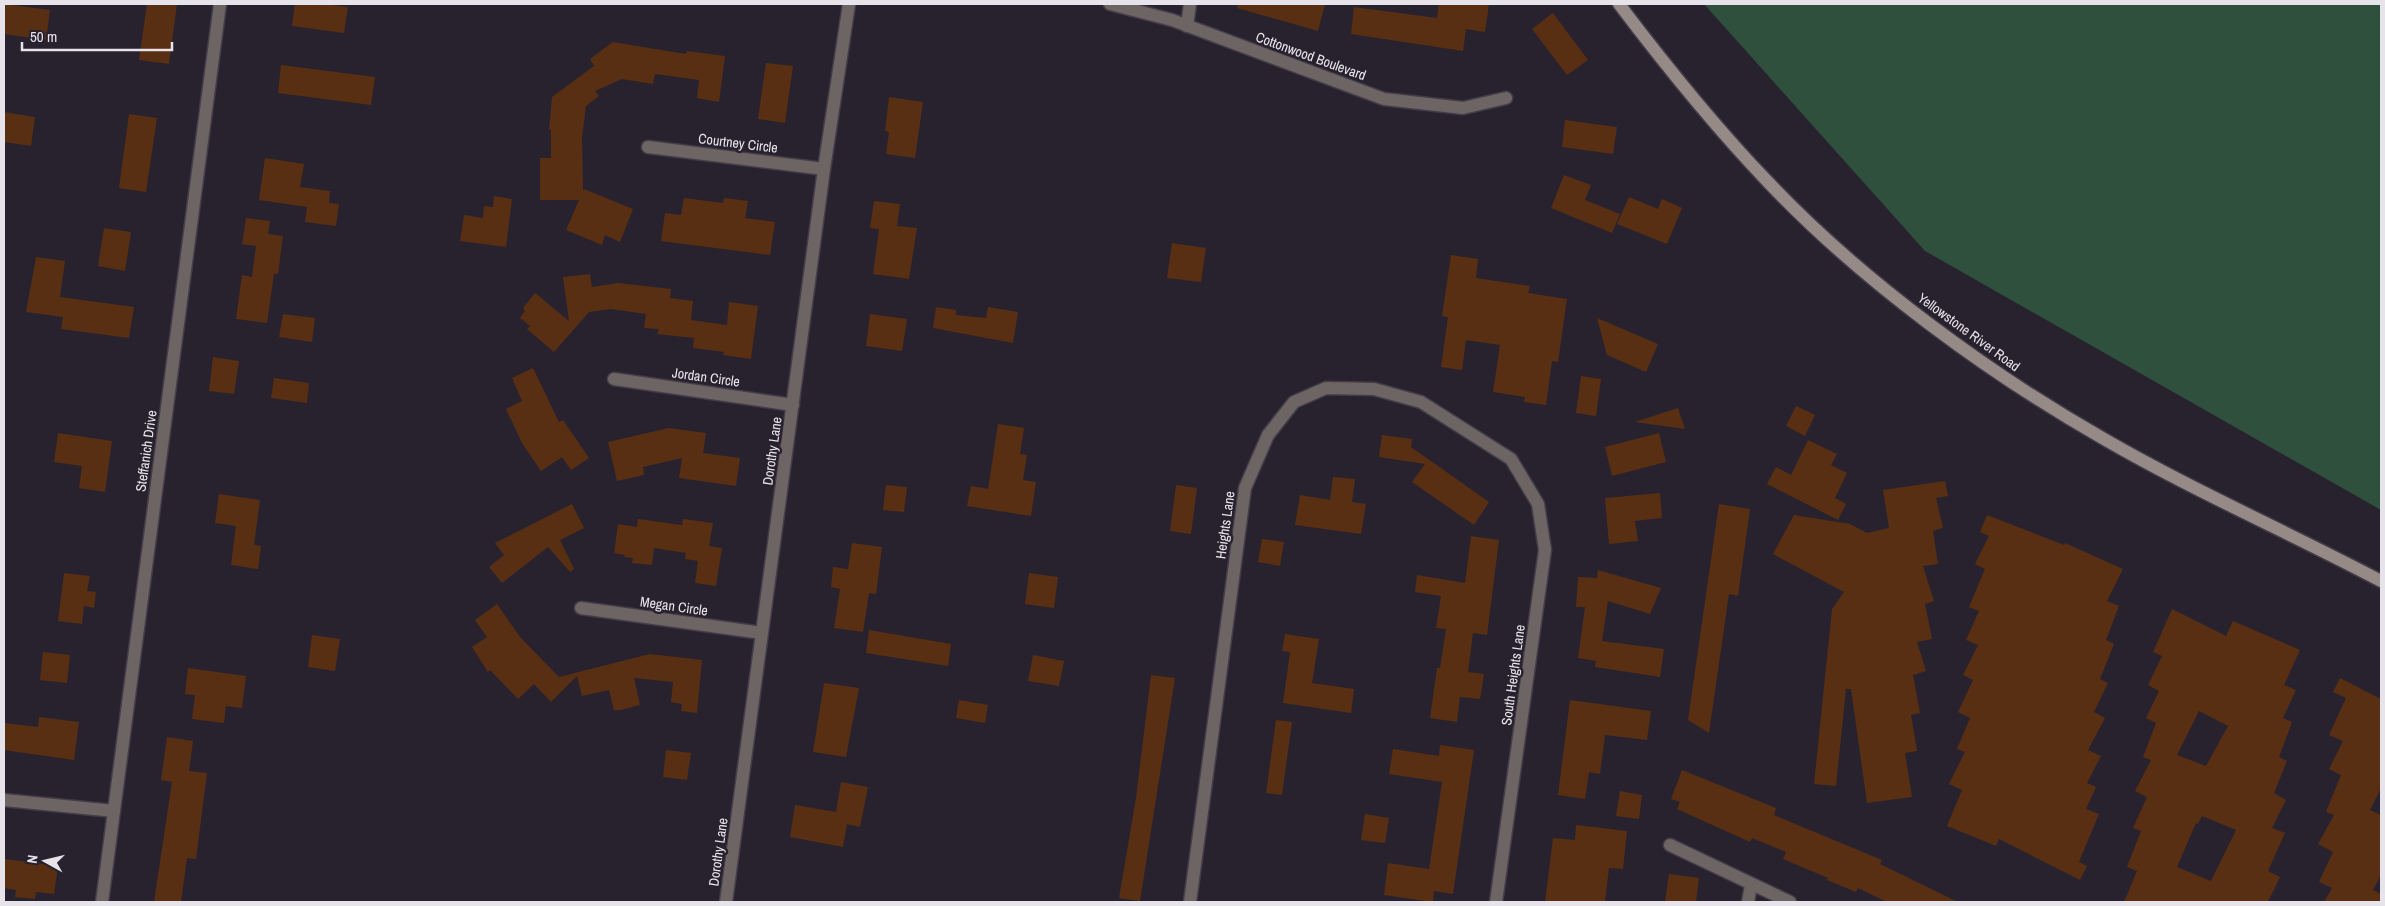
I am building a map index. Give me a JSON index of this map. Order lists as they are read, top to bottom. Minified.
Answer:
{"streets":{"street":["Cottonwood Boulevard","Courtney Circle","Yellowstone River Road","Jordan Circle","Steffanich Drive","Dorothy Lane","Heights Lane","Megan Circle","South Heights Lane"]},"crossings":[["Courtney Circle","Dorothy Lane"],["Jordan Circle","Dorothy Lane"],["Dorothy Lane","Megan Circle"],["Heights Lane","South Heights Lane"]],"scale_bar":"50 m","north":"left"}
